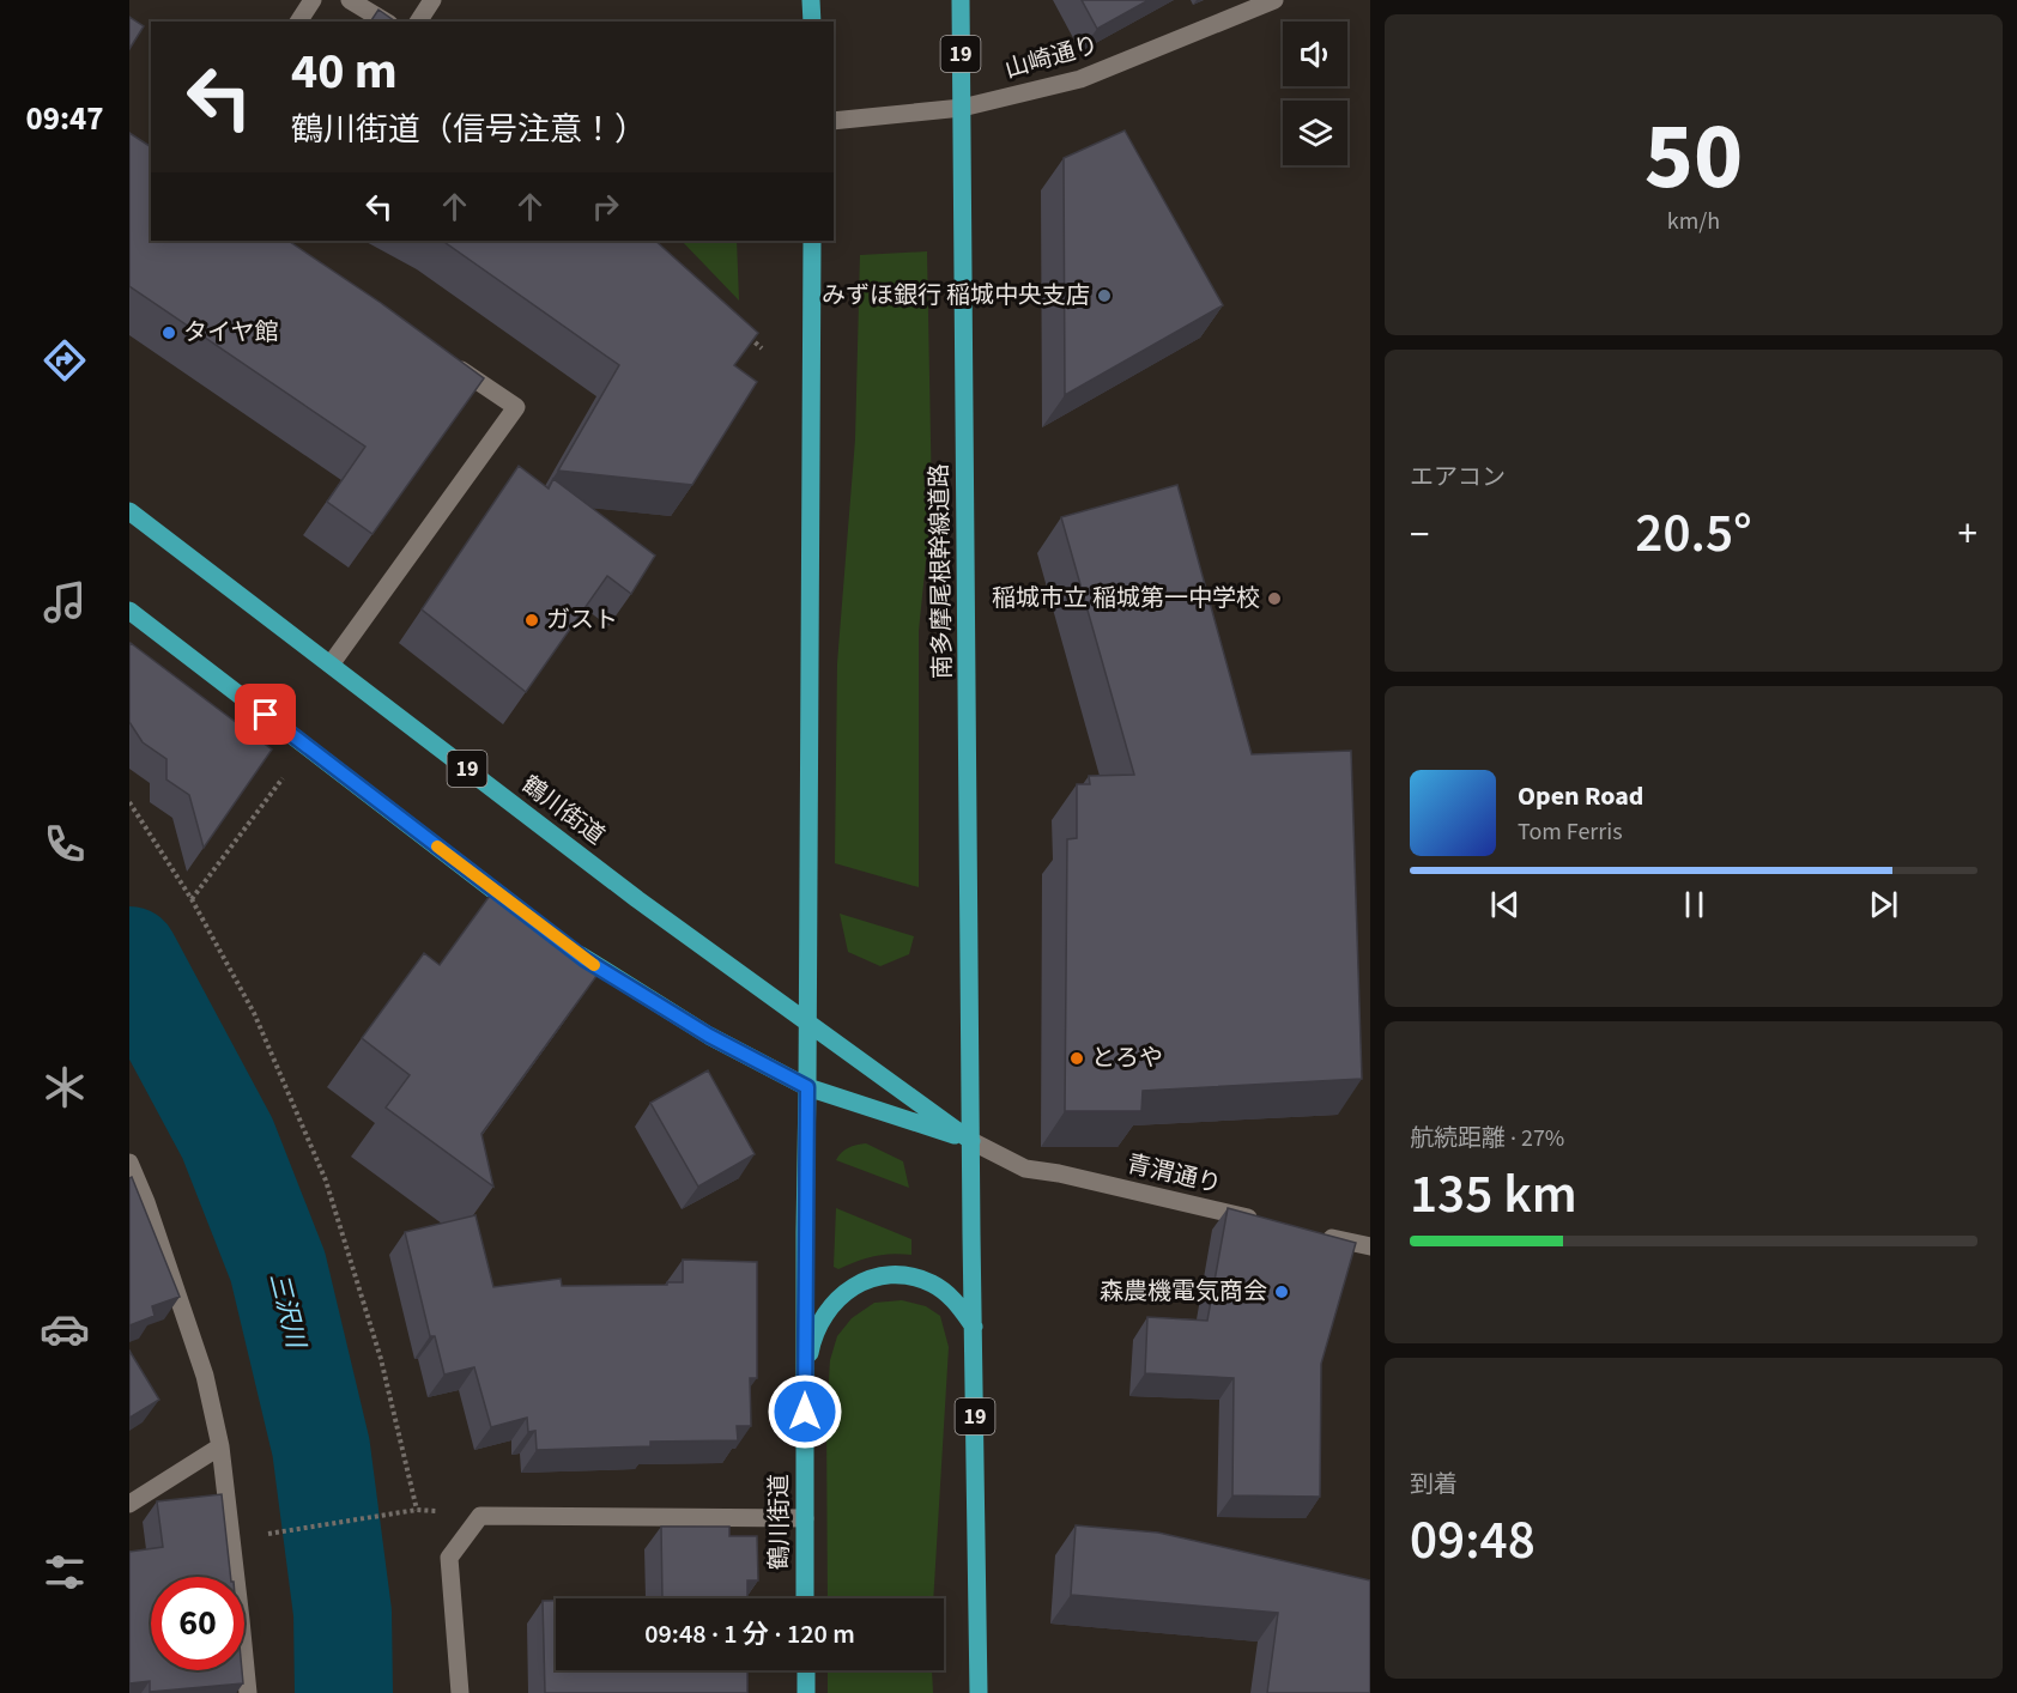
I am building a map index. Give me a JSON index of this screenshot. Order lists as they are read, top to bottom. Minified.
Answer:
{"streets":{"main road":["19","南多摩尾根幹線道路","鶴川街道"],"street":["山崎通り","青渭通り"]},"crossings":[["19","南多摩尾根幹線道路"],["19","鶴川街道"],["19","青渭通り"],["山崎通り","南多摩尾根幹線道路"],["南多摩尾根幹線道路","鶴川街道"],["南多摩尾根幹線道路","青渭通り"],["鶴川街道","青渭通り"]],"water":["三沢川"],"places":["みずほ銀行 稲城中央支店","タイヤ館","稲城市立 稲城第一中学校","ガスト","とろや","森農機電気商会"],"page":{"tabs":"09:47","tile":[["50","km/h"],"エアコン",["航続距離 · 27%","135 km"],["到着","09:48"]],"turn":["40 m","鶴川街道（信号注意！）"],"heat":["−","20.5°","+"],"song":["Open Road","Tom Ferris"],"limit":"60","trip":"09:48 · 1 分 · 120 m"}}
